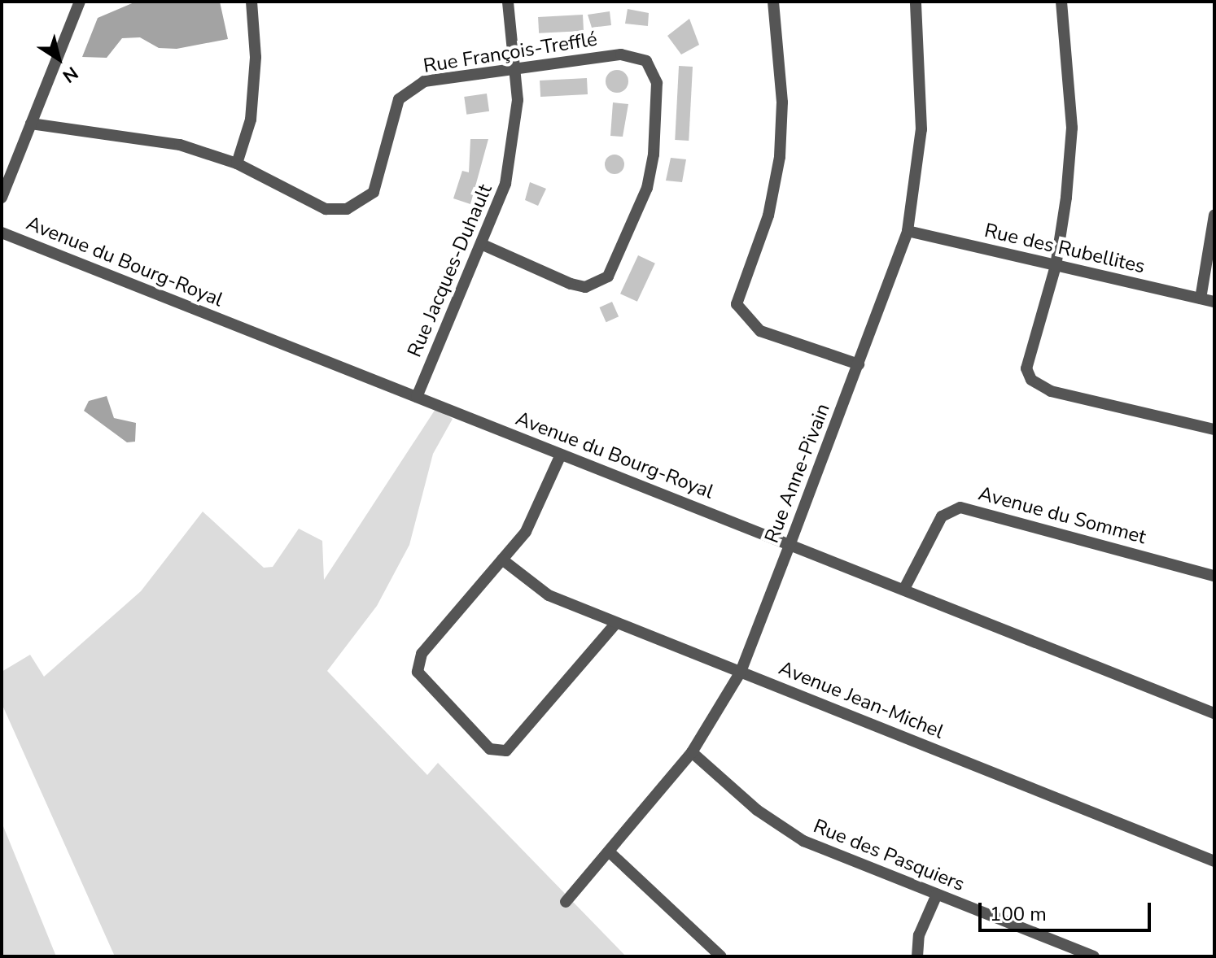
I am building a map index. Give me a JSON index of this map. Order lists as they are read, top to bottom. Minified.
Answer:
{"streets":{"street":["Rue François-Trefflé","Rue des Rubellites","Avenue du Bourg-Royal","Rue Jacques-Duhault","Rue Anne-Pivain","Avenue du Sommet","Avenue Jean-Michel","Rue des Pasquiers"]},"crossings":[["Rue François-Trefflé","Rue Jacques-Duhault"],["Rue des Rubellites","Rue Anne-Pivain"],["Avenue du Bourg-Royal","Rue Jacques-Duhault"],["Avenue du Bourg-Royal","Rue Anne-Pivain"],["Avenue du Bourg-Royal","Avenue du Sommet"],["Rue Anne-Pivain","Avenue Jean-Michel"],["Rue Anne-Pivain","Rue des Pasquiers"]],"scale_bar":"100 m","north":"bottom right"}
